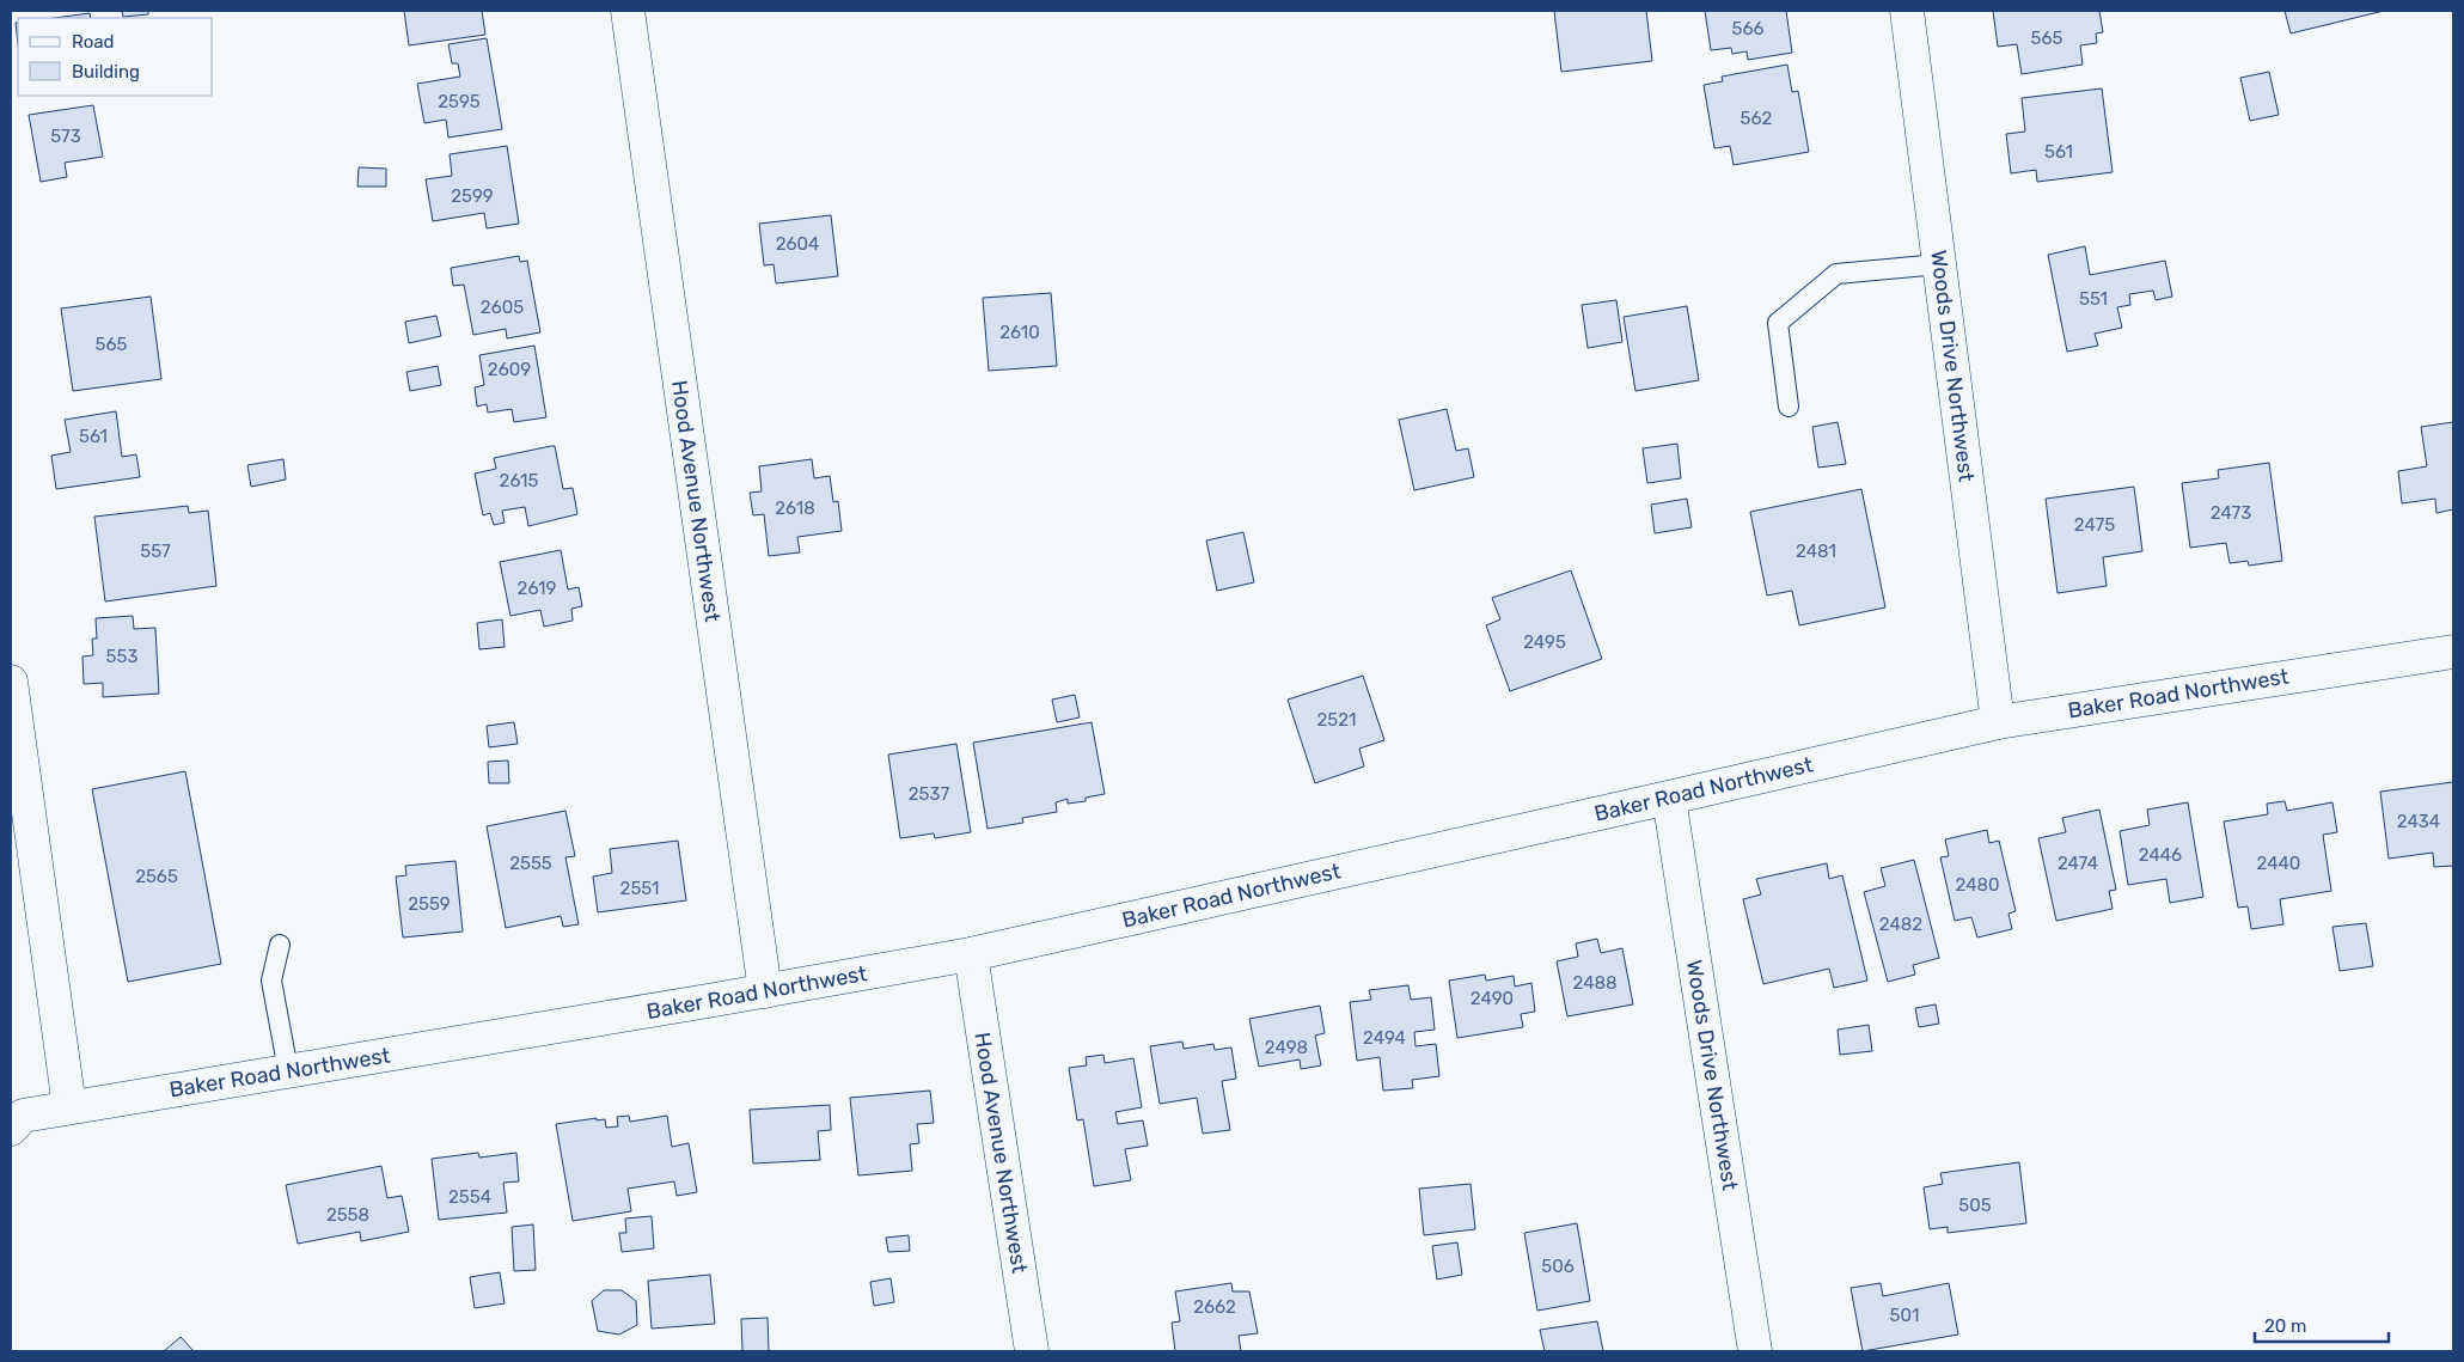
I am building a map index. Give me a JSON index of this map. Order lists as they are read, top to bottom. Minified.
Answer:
{"streets":{"street":["Woods Drive Northwest","Hood Avenue Northwest","Baker Road Northwest"]},"crossings":[["Woods Drive Northwest","Baker Road Northwest"],["Hood Avenue Northwest","Baker Road Northwest"]],"house_numbers":["566","565","2595","562","573","561","2599","2604","551","2605","2610","565","2609","561","2615","2618","2473","2475","557","2481","2619","2495","553","2521","2537","2434","2446","2555","2474","2440","2565","2480","2551","2559","2482","2488","2490","2494","2498","2554","505","2558","506","2662","501"],"legend":["Road","Building"],"scale_bar":"20 m"}
